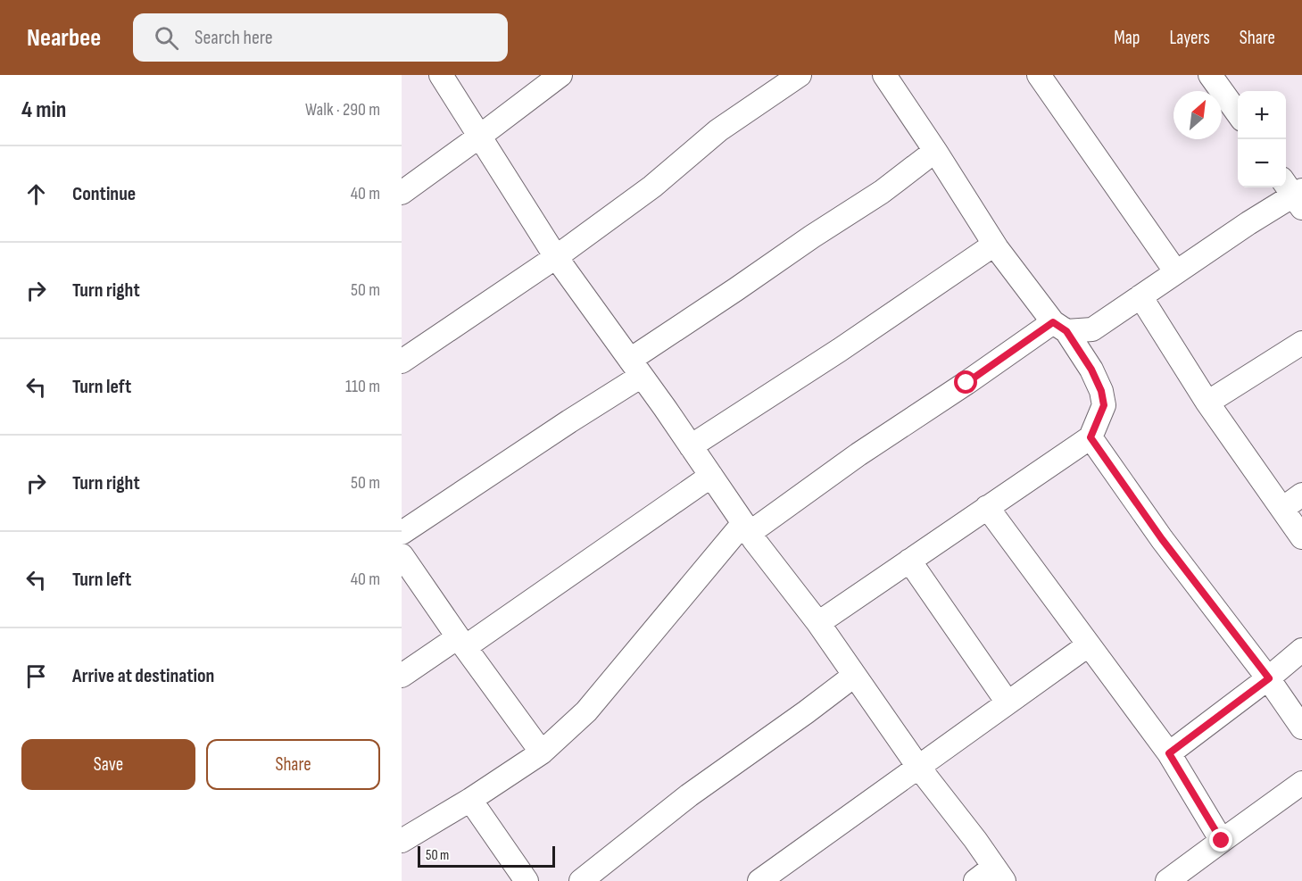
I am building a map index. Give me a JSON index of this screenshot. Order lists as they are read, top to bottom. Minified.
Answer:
{"scale_bar":"50 m","north":"top right","page":{"header":"Nearbee","search":"Search here","nav":["Map","Layers","Share"],"heading":["4 min","Walk · 290 m"],"map_buttons":["+","−"],"list":[["Continue","40 m"],["Turn right","50 m"],["Turn left","110 m"],["Turn right","50 m"],["Turn left","40 m"],"Arrive at destination"],"buttons":["Save","Share"],"scale":"50 m"}}
